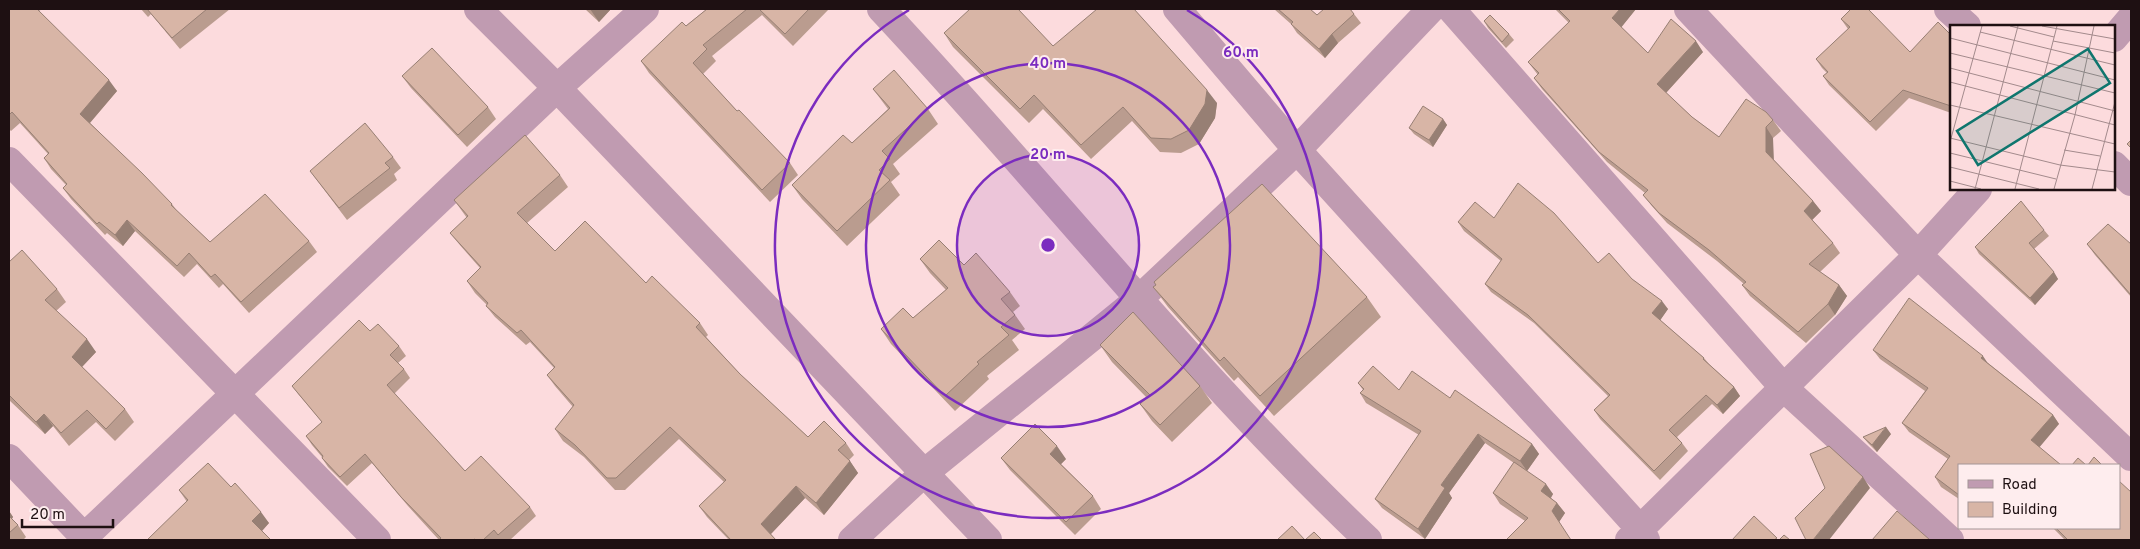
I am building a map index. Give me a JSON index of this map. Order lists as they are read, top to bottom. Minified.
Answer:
{"legend":["Road","Building"],"scale_bar":"20 m","rings":["60 m","40 m","20 m"]}
